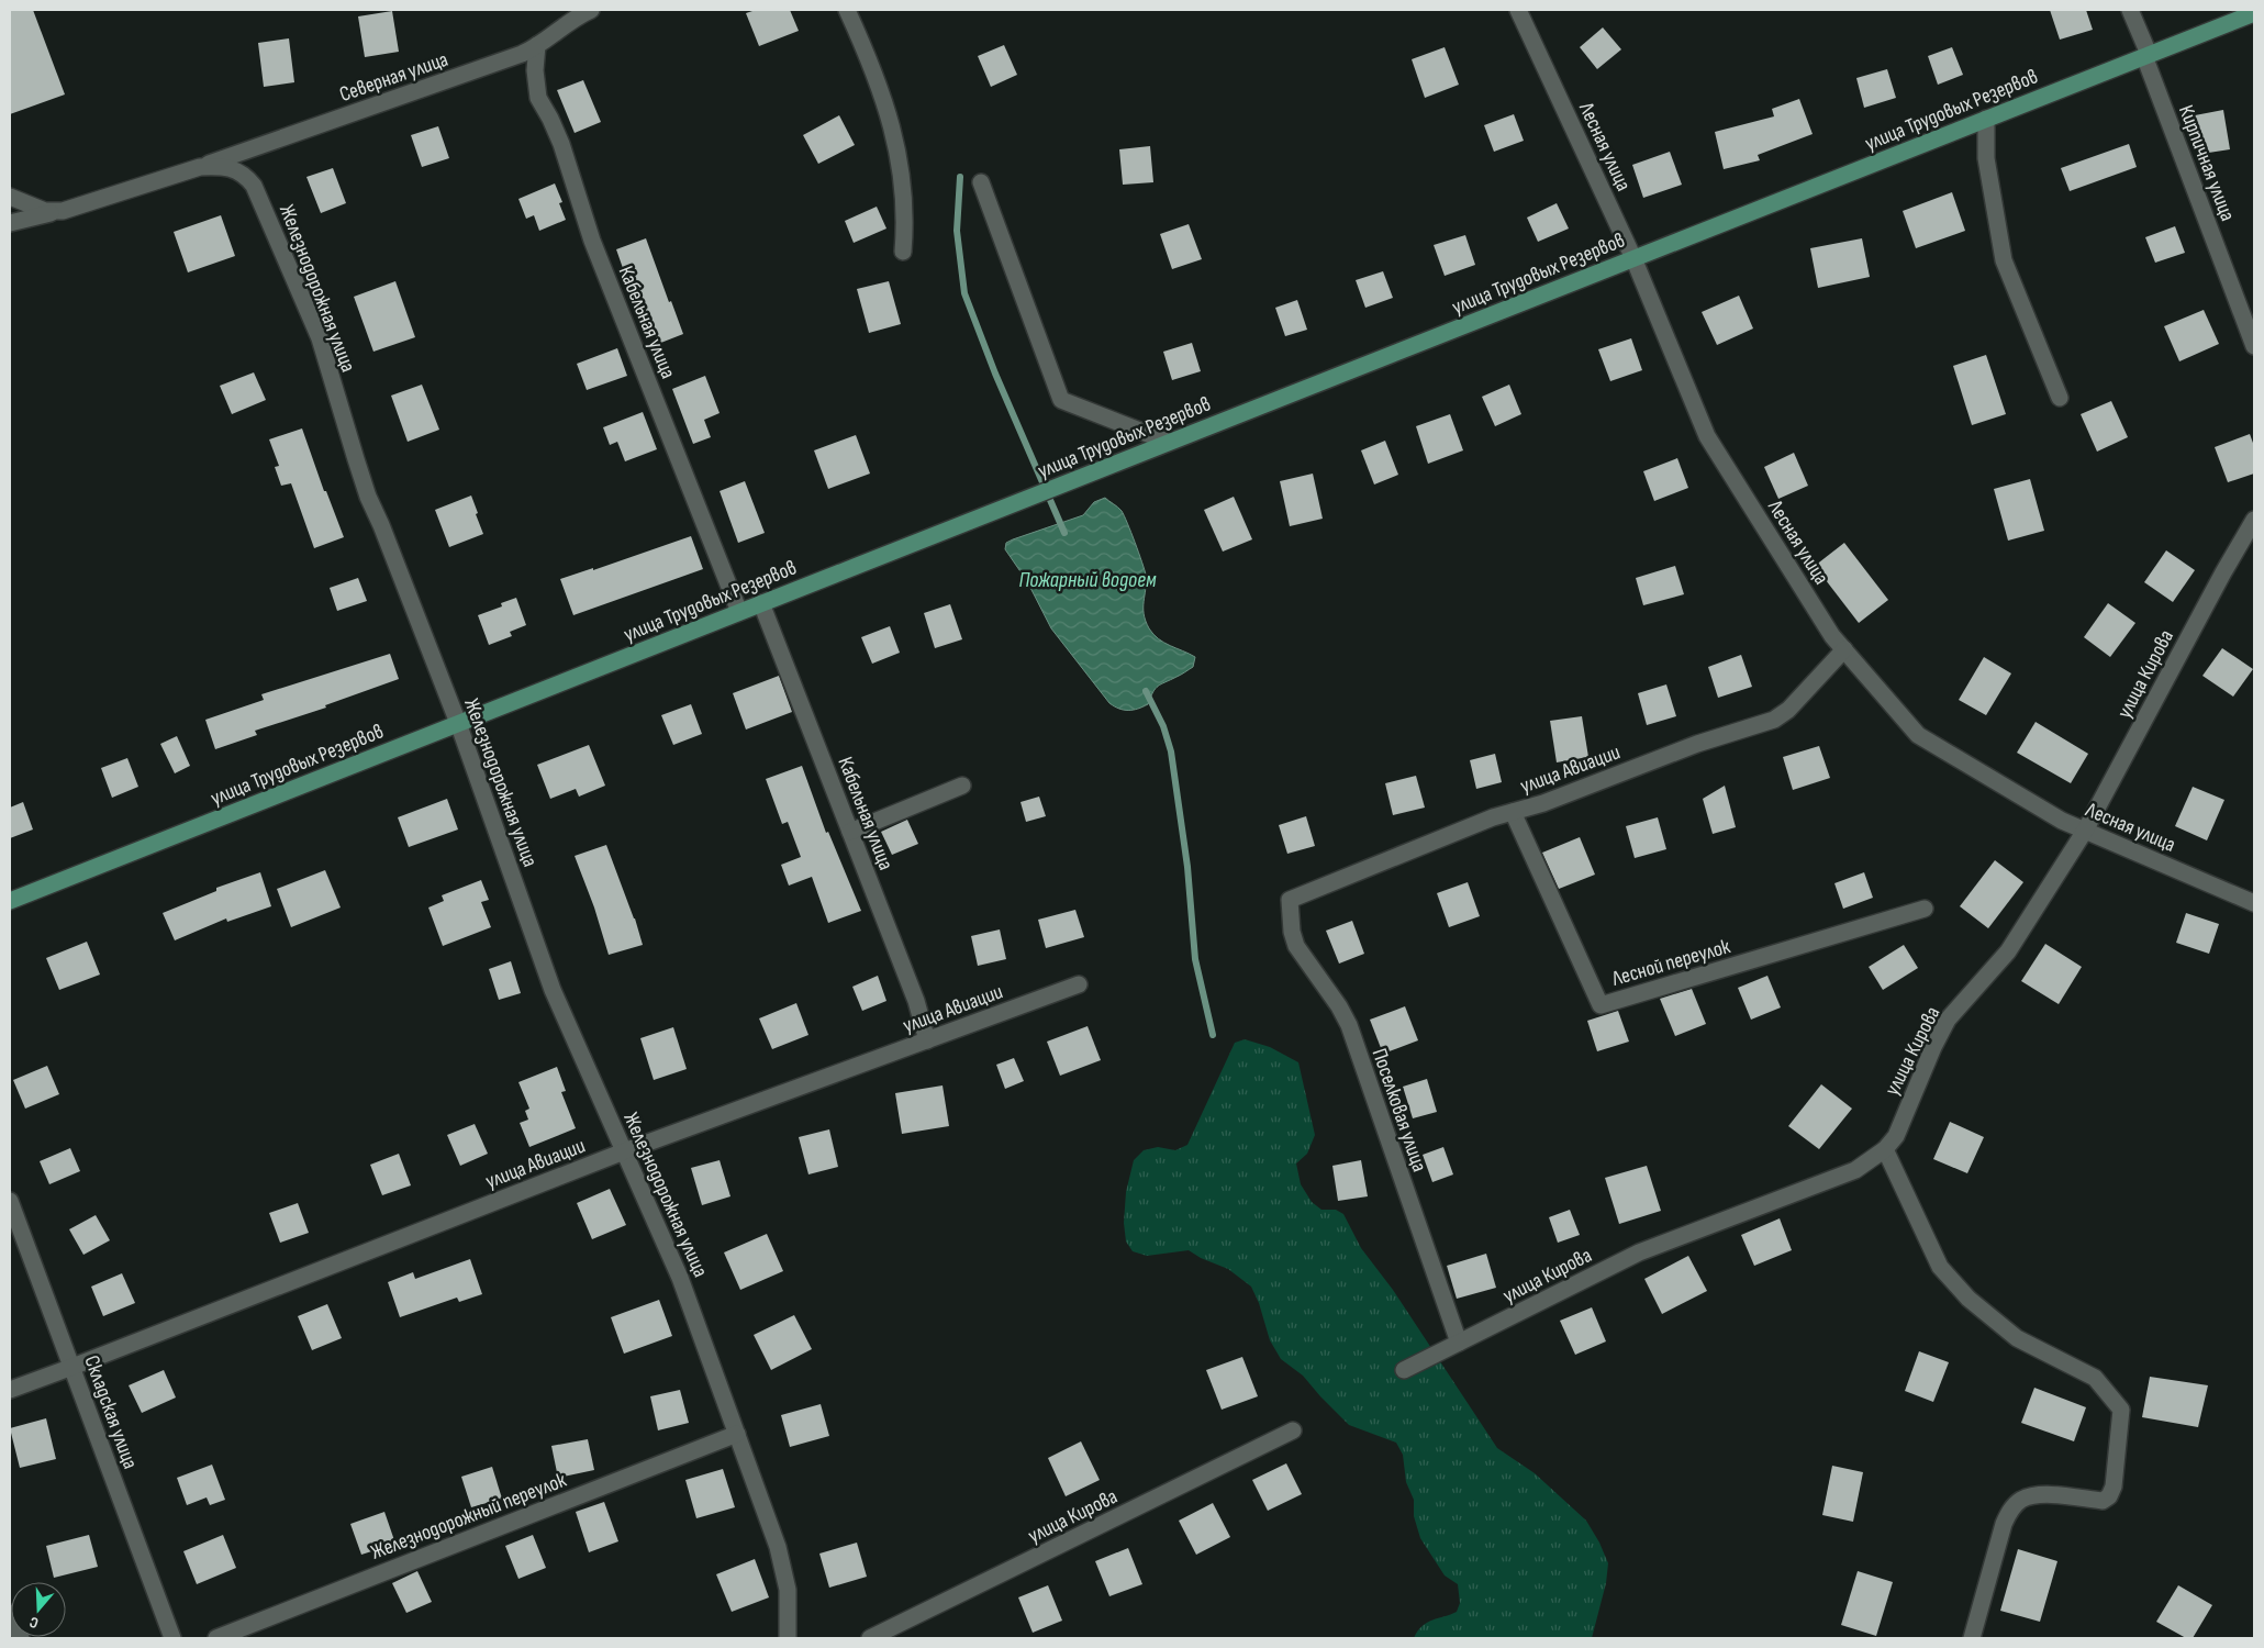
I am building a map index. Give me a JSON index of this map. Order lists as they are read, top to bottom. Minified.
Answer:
{"streets":{"main road":["улица Трудовых Резервов"],"street":["Северная улица","Лесная улица","Кирпичная улица","Железнодорожная улица","Кабельная улица","улица Кирова","улица Авиации","Лесной переулок","Поселковая улица","Складская улица","Железнодорожный переулок"]},"crossings":[["Северная улица","Железнодорожная улица"],["Северная улица","Кабельная улица"],["улица Трудовых Резервов","Лесная улица"],["улица Трудовых Резервов","Кирпичная улица"],["улица Трудовых Резервов","Железнодорожная улица"],["улица Трудовых Резервов","Кабельная улица"],["Лесная улица","улица Кирова"],["Лесная улица","улица Авиации"],["Железнодорожная улица","улица Авиации"],["Железнодорожная улица","Железнодорожный переулок"],["Кабельная улица","улица Авиации"],["улица Кирова","Поселковая улица"],["улица Авиации","Лесной переулок"],["улица Авиации","Поселковая улица"],["улица Авиации","Складская улица"]],"water":["Пожарный водоем"],"north":"bottom"}
